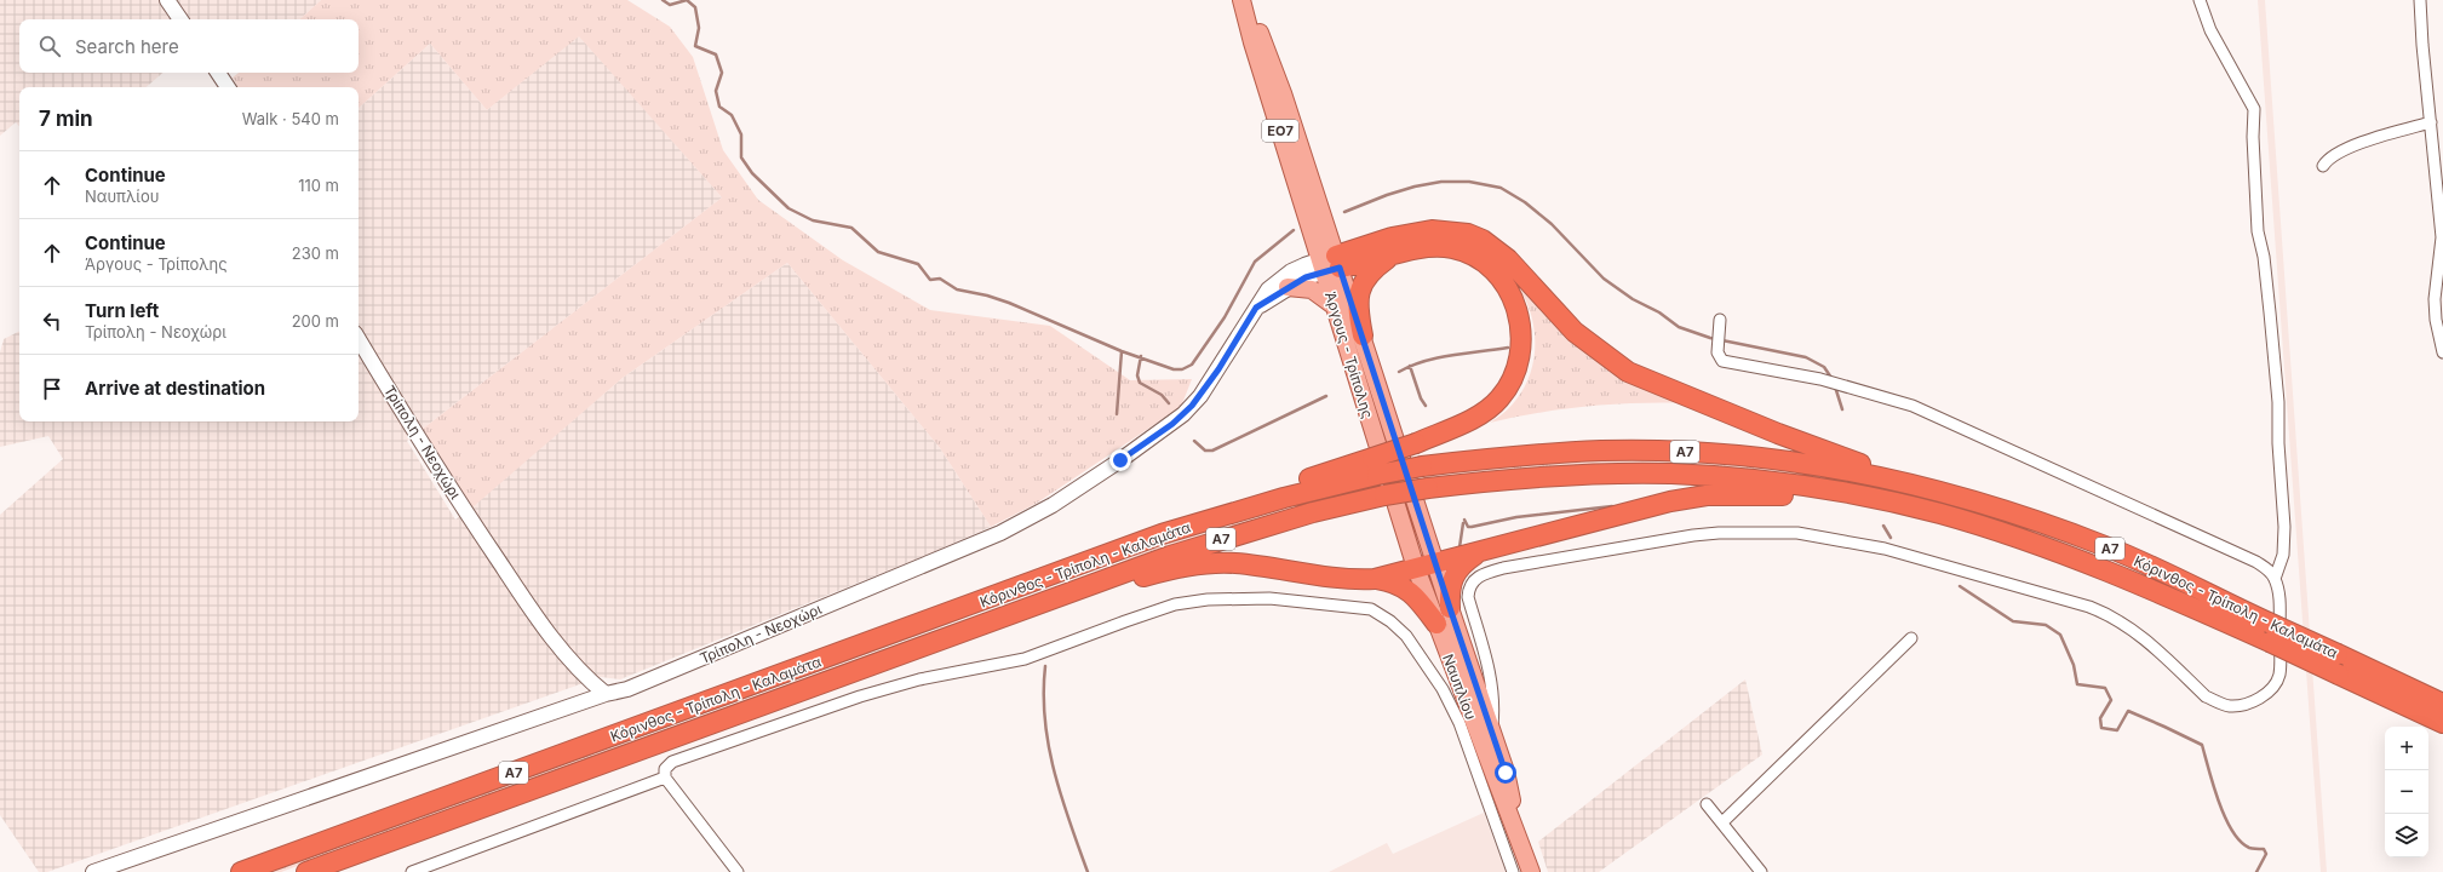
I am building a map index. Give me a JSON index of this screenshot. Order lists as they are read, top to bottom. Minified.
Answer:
{"streets":{"highway":["Α7","Κόρινθος - Τρίπολη - Καλαμάτα"],"main road":["ΕΟ7","Άργους - Τρίπολης","Τρίπολη - Νεοχώρι","Ναυπλίου"]},"crossings":[["Άργους - Τρίπολης","Τρίπολη - Νεοχώρι"],["Άργους - Τρίπολης","Ναυπλίου"]],"page":{"search":"Search here","heading":["7 min","Walk · 540 m"],"list":[["Continue","Ναυπλίου","110 m"],["Continue","Άργους - Τρίπολης","230 m"],["Turn left","Τρίπολη - Νεοχώρι","200 m"],"Arrive at destination"],"map_buttons":["+","−"]}}
